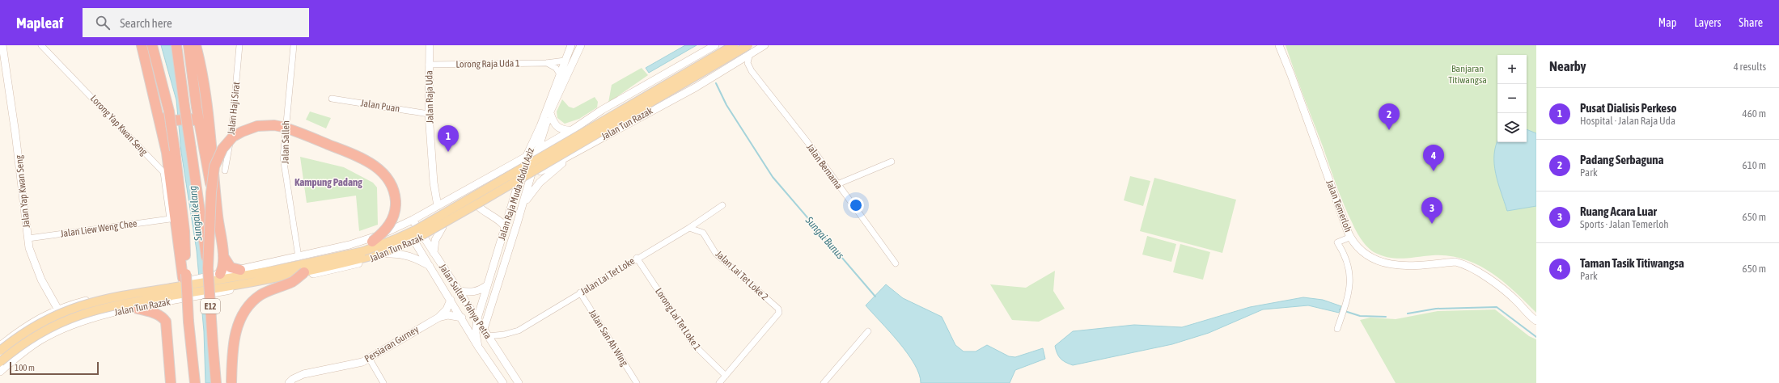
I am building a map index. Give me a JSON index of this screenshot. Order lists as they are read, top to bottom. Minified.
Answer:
{"streets":{"highway":["E12"],"main road":["Jalan Raja Uda","Jalan Tun Razak","Jalan Yap Kwan Seng","Jalan Raja Muda Abdul Aziz","Jalan Temerloh","Jalan Sultan Yahya Petra","Persiaran Gurney"],"street":["Lorong Raja Uda 1","Jalan Puan","Jalan Haji Sirat","Lorong Yap Kwan Seng","Jalan Salleh","Jalan Bernama","Jalan Liew Weng Chee","Jalan Lai Tet Loke 2","Jalan Lai Tet Loke","Lorong Lai Tet Loke 1","Jalan San Ah Wing"]},"crossings":[["Lorong Raja Uda 1","Jalan Raja Uda"],["Lorong Raja Uda 1","Jalan Raja Muda Abdul Aziz"],["Jalan Raja Uda","Jalan Puan"],["Jalan Raja Uda","Jalan Tun Razak"],["Jalan Tun Razak","Jalan Salleh"],["Jalan Tun Razak","Jalan Bernama"],["Jalan Tun Razak","Jalan Yap Kwan Seng"],["Jalan Tun Razak","Jalan Raja Muda Abdul Aziz"],["Jalan Tun Razak","Jalan Sultan Yahya Petra"],["Lorong Yap Kwan Seng","Jalan Liew Weng Chee"],["Jalan Yap Kwan Seng","Jalan Liew Weng Chee"],["Jalan Raja Muda Abdul Aziz","Jalan Sultan Yahya Petra"],["Jalan Lai Tet Loke 2","Jalan Lai Tet Loke"],["Jalan Lai Tet Loke 2","Lorong Lai Tet Loke 1"],["Jalan Lai Tet Loke","Jalan Sultan Yahya Petra"],["Jalan Lai Tet Loke","Lorong Lai Tet Loke 1"],["Jalan Lai Tet Loke","Jalan San Ah Wing"],["Jalan Sultan Yahya Petra","Persiaran Gurney"]],"districts":["Kampung Padang"],"water":["Sungai Kelang","Sungai Bunus"],"parks":["Banjaran Titiwangsa"],"scale_bar":"100 m","page":{"header":"Mapleaf","search":"Search here","nav":["Map","Layers","Share"],"heading":["Nearby","4 results"],"map_buttons":["+","−"],"list":[{"mark":"1","name":"Pusat Dialisis Perkeso","note":"Hospital · Jalan Raja Uda","value":"460 m"},{"mark":"2","name":"Padang Serbaguna","note":"Park","value":"610 m"},{"mark":"3","name":"Ruang Acara Luar","note":"Sports · Jalan Temerloh","value":"650 m"},{"mark":"4","name":"Taman Tasik Titiwangsa","note":"Park","value":"650 m"}],"pins":["2","1","4","3"],"scale":"100 m"}}
